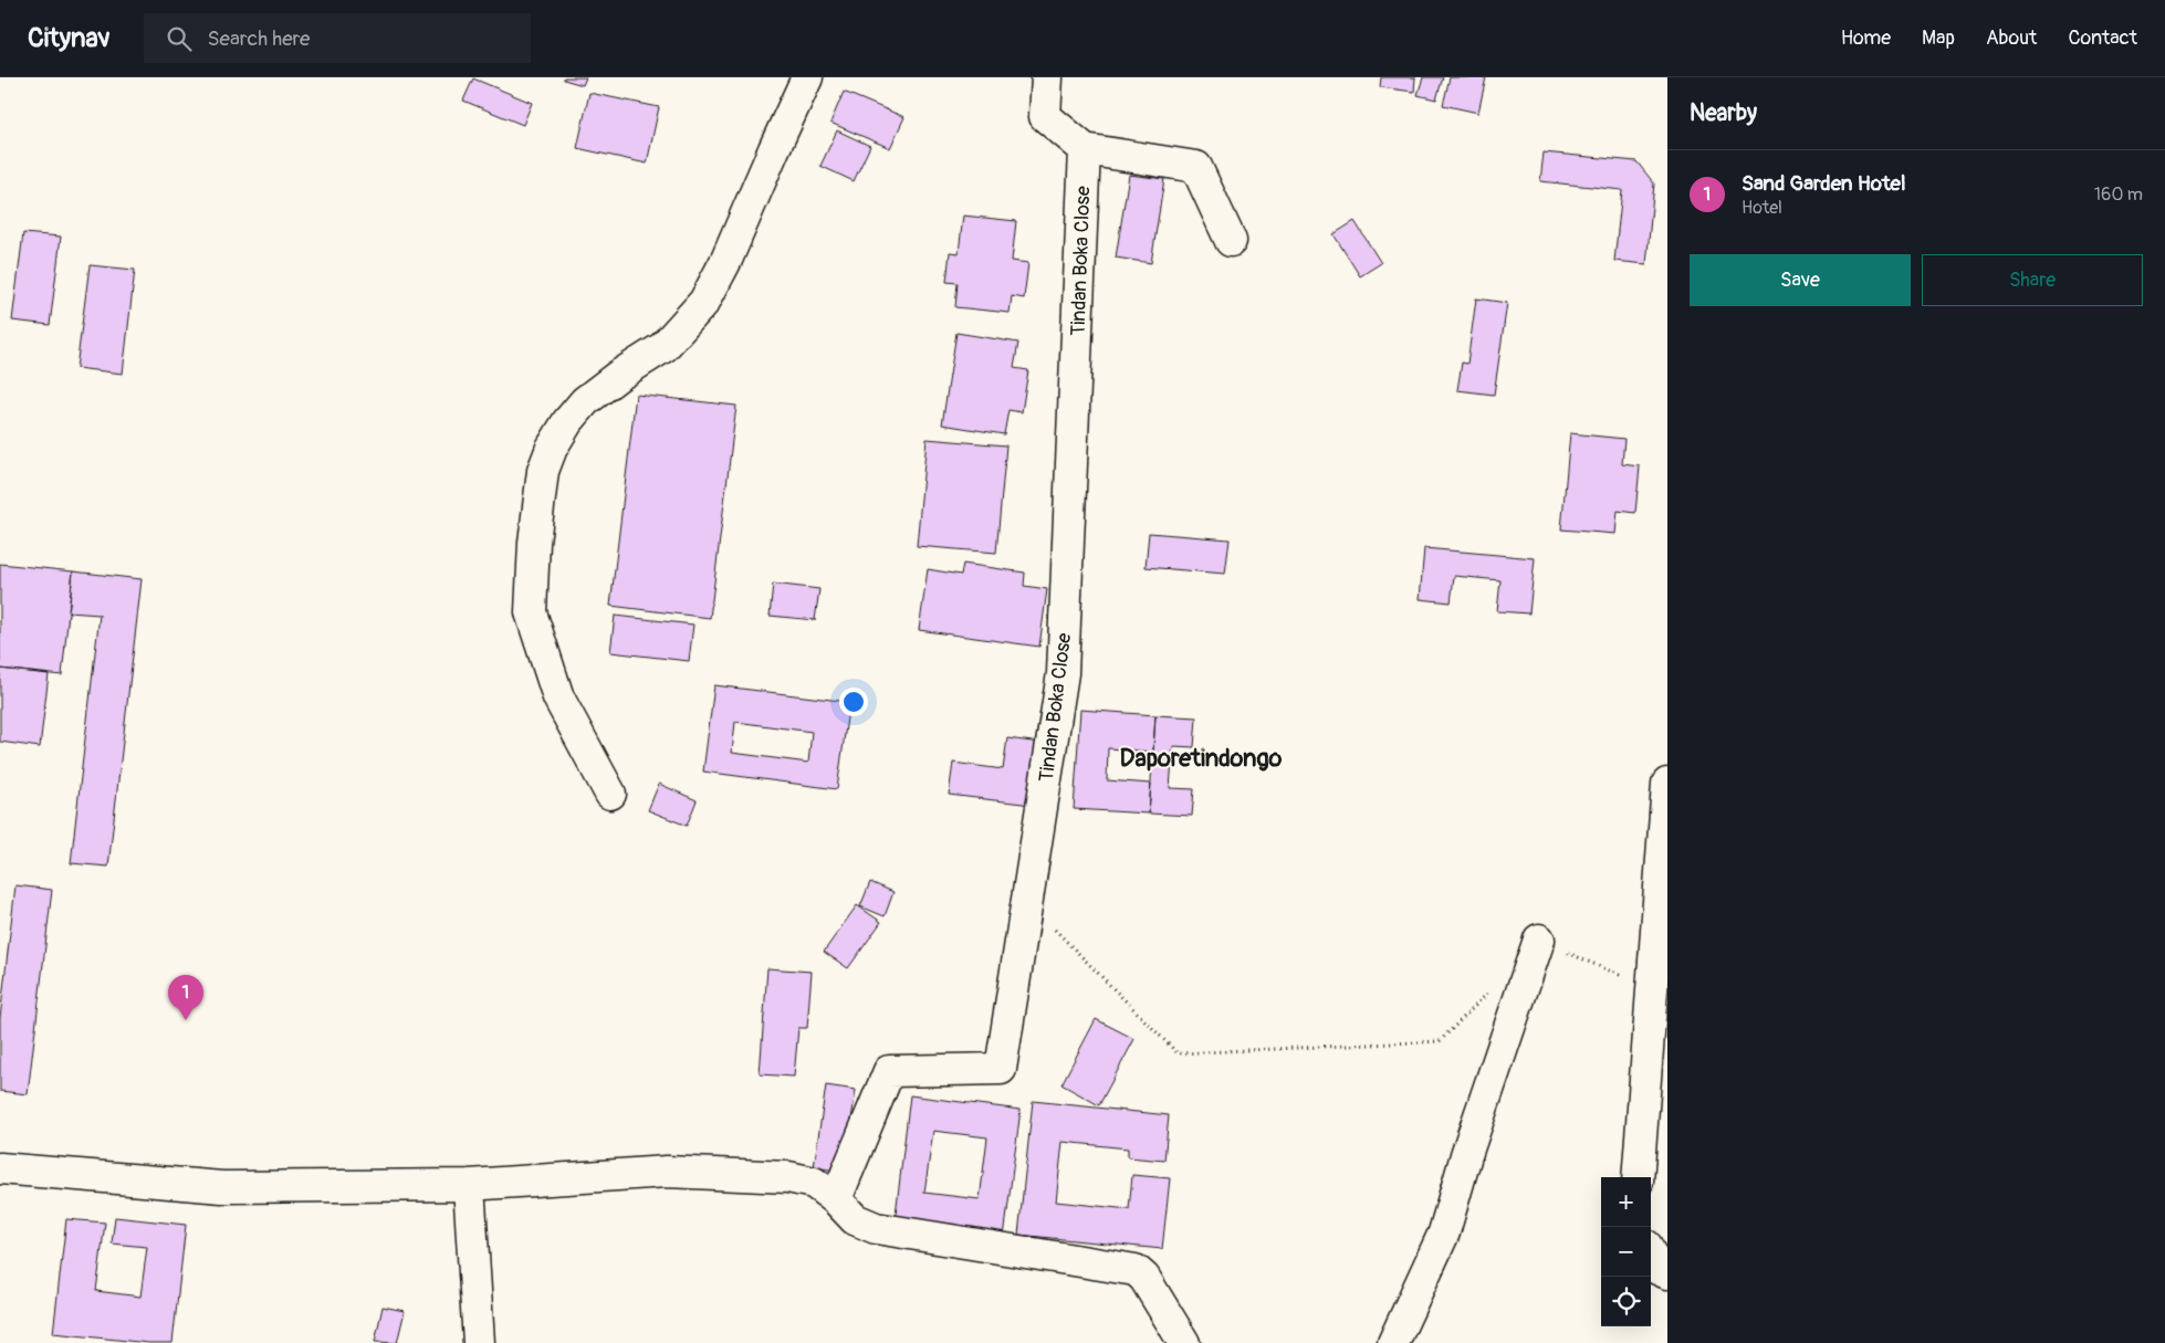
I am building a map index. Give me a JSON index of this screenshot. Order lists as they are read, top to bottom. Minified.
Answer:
{"streets":{"street":["Tindan Boka Close"]},"districts":["Daporetindongo"],"page":{"header":"Citynav","search":"Search here","nav":["Home","Map","About","Contact"],"heading":"Nearby","list":[{"mark":"1","name":"Sand Garden Hotel","note":"Hotel","value":"160 m"}],"buttons":["Save","Share"],"pins":"1","map_buttons":["+","−"]}}
